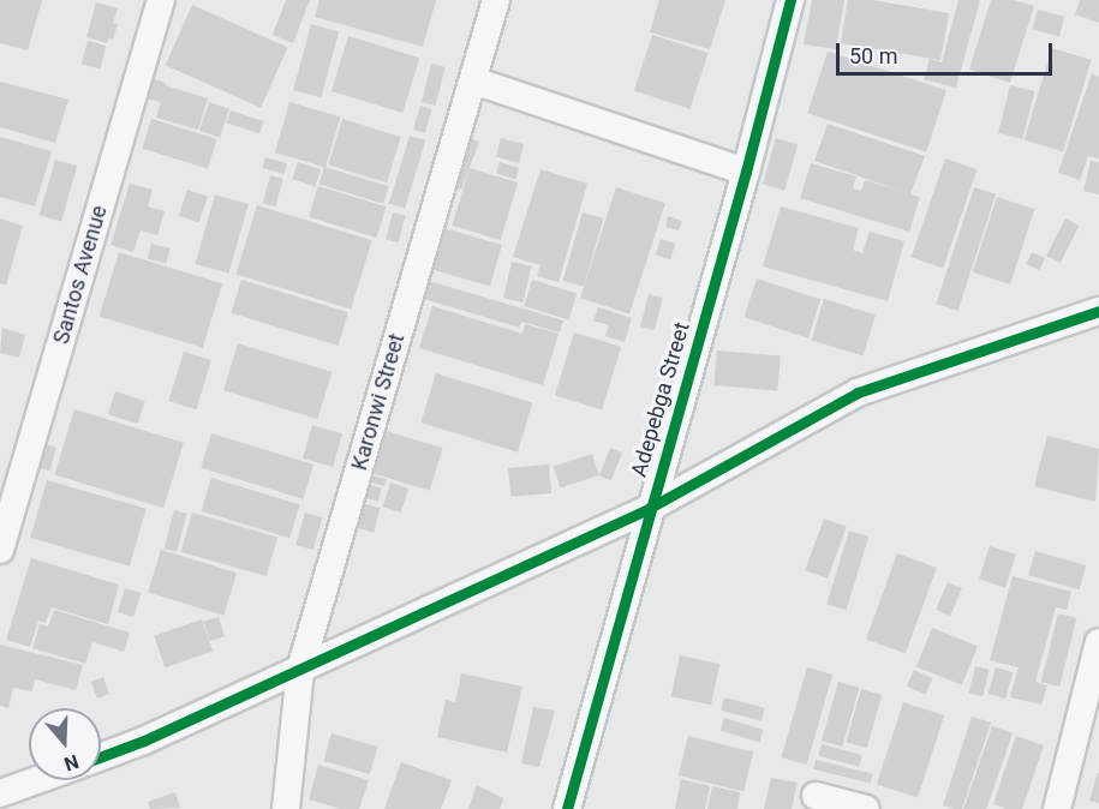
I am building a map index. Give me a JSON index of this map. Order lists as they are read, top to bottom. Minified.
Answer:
{"streets":{"street":["Santos Avenue","Adepebga Street","Karonwi Street"]},"scale_bar":"50 m","north":"bottom"}
